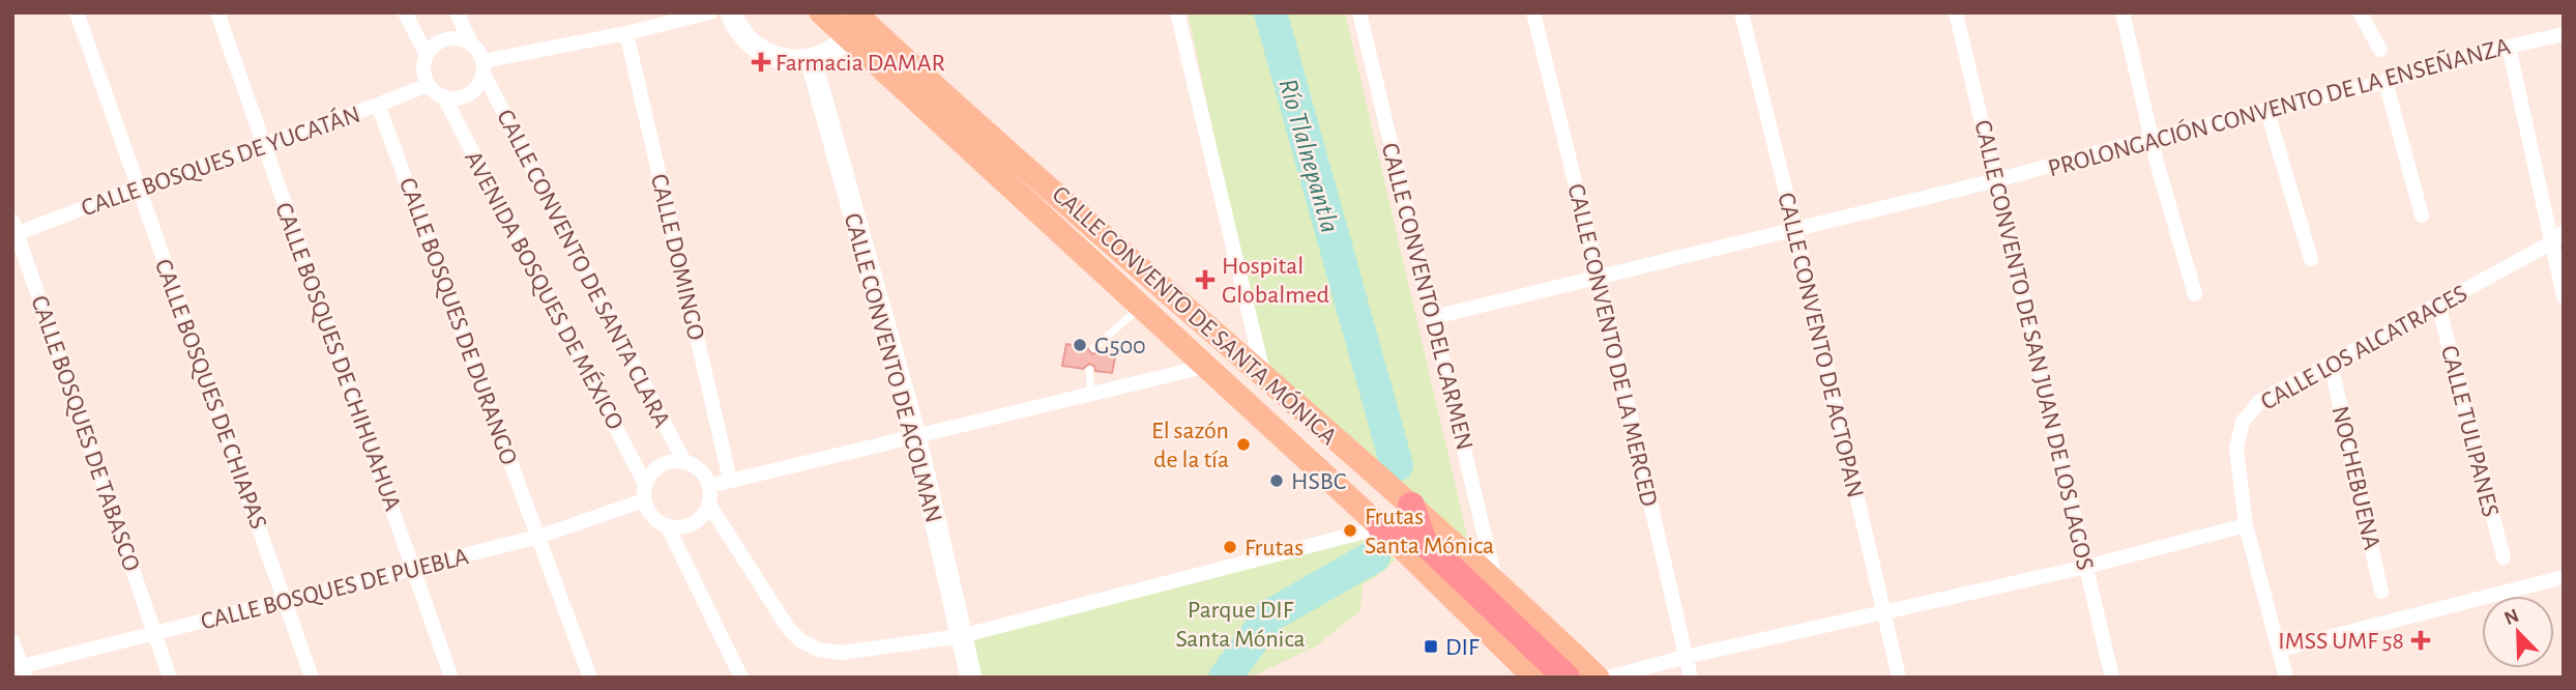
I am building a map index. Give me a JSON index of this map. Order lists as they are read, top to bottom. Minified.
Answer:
{"streets":{"main road":["CALLE CONVENTO DE SANTA MÓNICA"],"street":["PROLONGACIÓN CONVENTO DE LA ENSEÑANZA","CALLE BOSQUES DE YUCATÁN","CALLE DOMINGO","CALLE CONVENTO DE SANTA CLARA","AVENIDA BOSQUES DE MÉXICO","CALLE CONVENTO DEL CARMEN","CALLE BOSQUES DE DURANGO","CALLE CONVENTO DE LA MERCED","CALLE CONVENTO DE ACTOPAN","CALLE CONVENTO DE SAN JUAN DE LOS LAGOS","CALLE LOS ALCATRACES","CALLE BOSQUES DE CHIHUAHUA","CALLE CONVENTO DE ACOLMAN","CALLE BOSQUES DE CHIAPAS","CALLE TULIPANES","CALLE BOSQUES DE TABASCO","NOCHEBUENA","CALLE BOSQUES DE PUEBLA"]},"crossings":[["PROLONGACIÓN CONVENTO DE LA ENSEÑANZA","CALLE CONVENTO DEL CARMEN"],["PROLONGACIÓN CONVENTO DE LA ENSEÑANZA","CALLE CONVENTO DE LA MERCED"],["PROLONGACIÓN CONVENTO DE LA ENSEÑANZA","CALLE CONVENTO DE ACTOPAN"],["PROLONGACIÓN CONVENTO DE LA ENSEÑANZA","CALLE CONVENTO DE SAN JUAN DE LOS LAGOS"],["CALLE BOSQUES DE YUCATÁN","CALLE CONVENTO DE SANTA CLARA"],["CALLE BOSQUES DE YUCATÁN","AVENIDA BOSQUES DE MÉXICO"],["CALLE BOSQUES DE YUCATÁN","CALLE BOSQUES DE DURANGO"],["CALLE BOSQUES DE YUCATÁN","CALLE BOSQUES DE CHIHUAHUA"],["CALLE BOSQUES DE YUCATÁN","CALLE BOSQUES DE CHIAPAS"],["CALLE BOSQUES DE YUCATÁN","CALLE BOSQUES DE TABASCO"],["CALLE CONVENTO DE SANTA CLARA","AVENIDA BOSQUES DE MÉXICO"],["CALLE CONVENTO DE SANTA CLARA","CALLE BOSQUES DE PUEBLA"],["AVENIDA BOSQUES DE MÉXICO","CALLE BOSQUES DE PUEBLA"],["CALLE CONVENTO DEL CARMEN","CALLE CONVENTO DE SANTA MÓNICA"],["CALLE BOSQUES DE DURANGO","CALLE BOSQUES DE PUEBLA"],["CALLE LOS ALCATRACES","CALLE TULIPANES"],["CALLE LOS ALCATRACES","NOCHEBUENA"],["CALLE BOSQUES DE CHIHUAHUA","CALLE BOSQUES DE PUEBLA"],["CALLE BOSQUES DE CHIAPAS","CALLE BOSQUES DE PUEBLA"],["CALLE BOSQUES DE TABASCO","CALLE BOSQUES DE PUEBLA"]],"water":["Río Tlalnepantla"],"parks":["Parque DIF Santa Mónica"],"places":{"health":["Farmacia DAMAR","Hospital Globalmed","IMSS UMF 58"],"other":["G500","El sazón de la tía","HSBC","Frutas Santa Mónica","Frutas"],"transit":["DIF"]},"north":"top left"}
